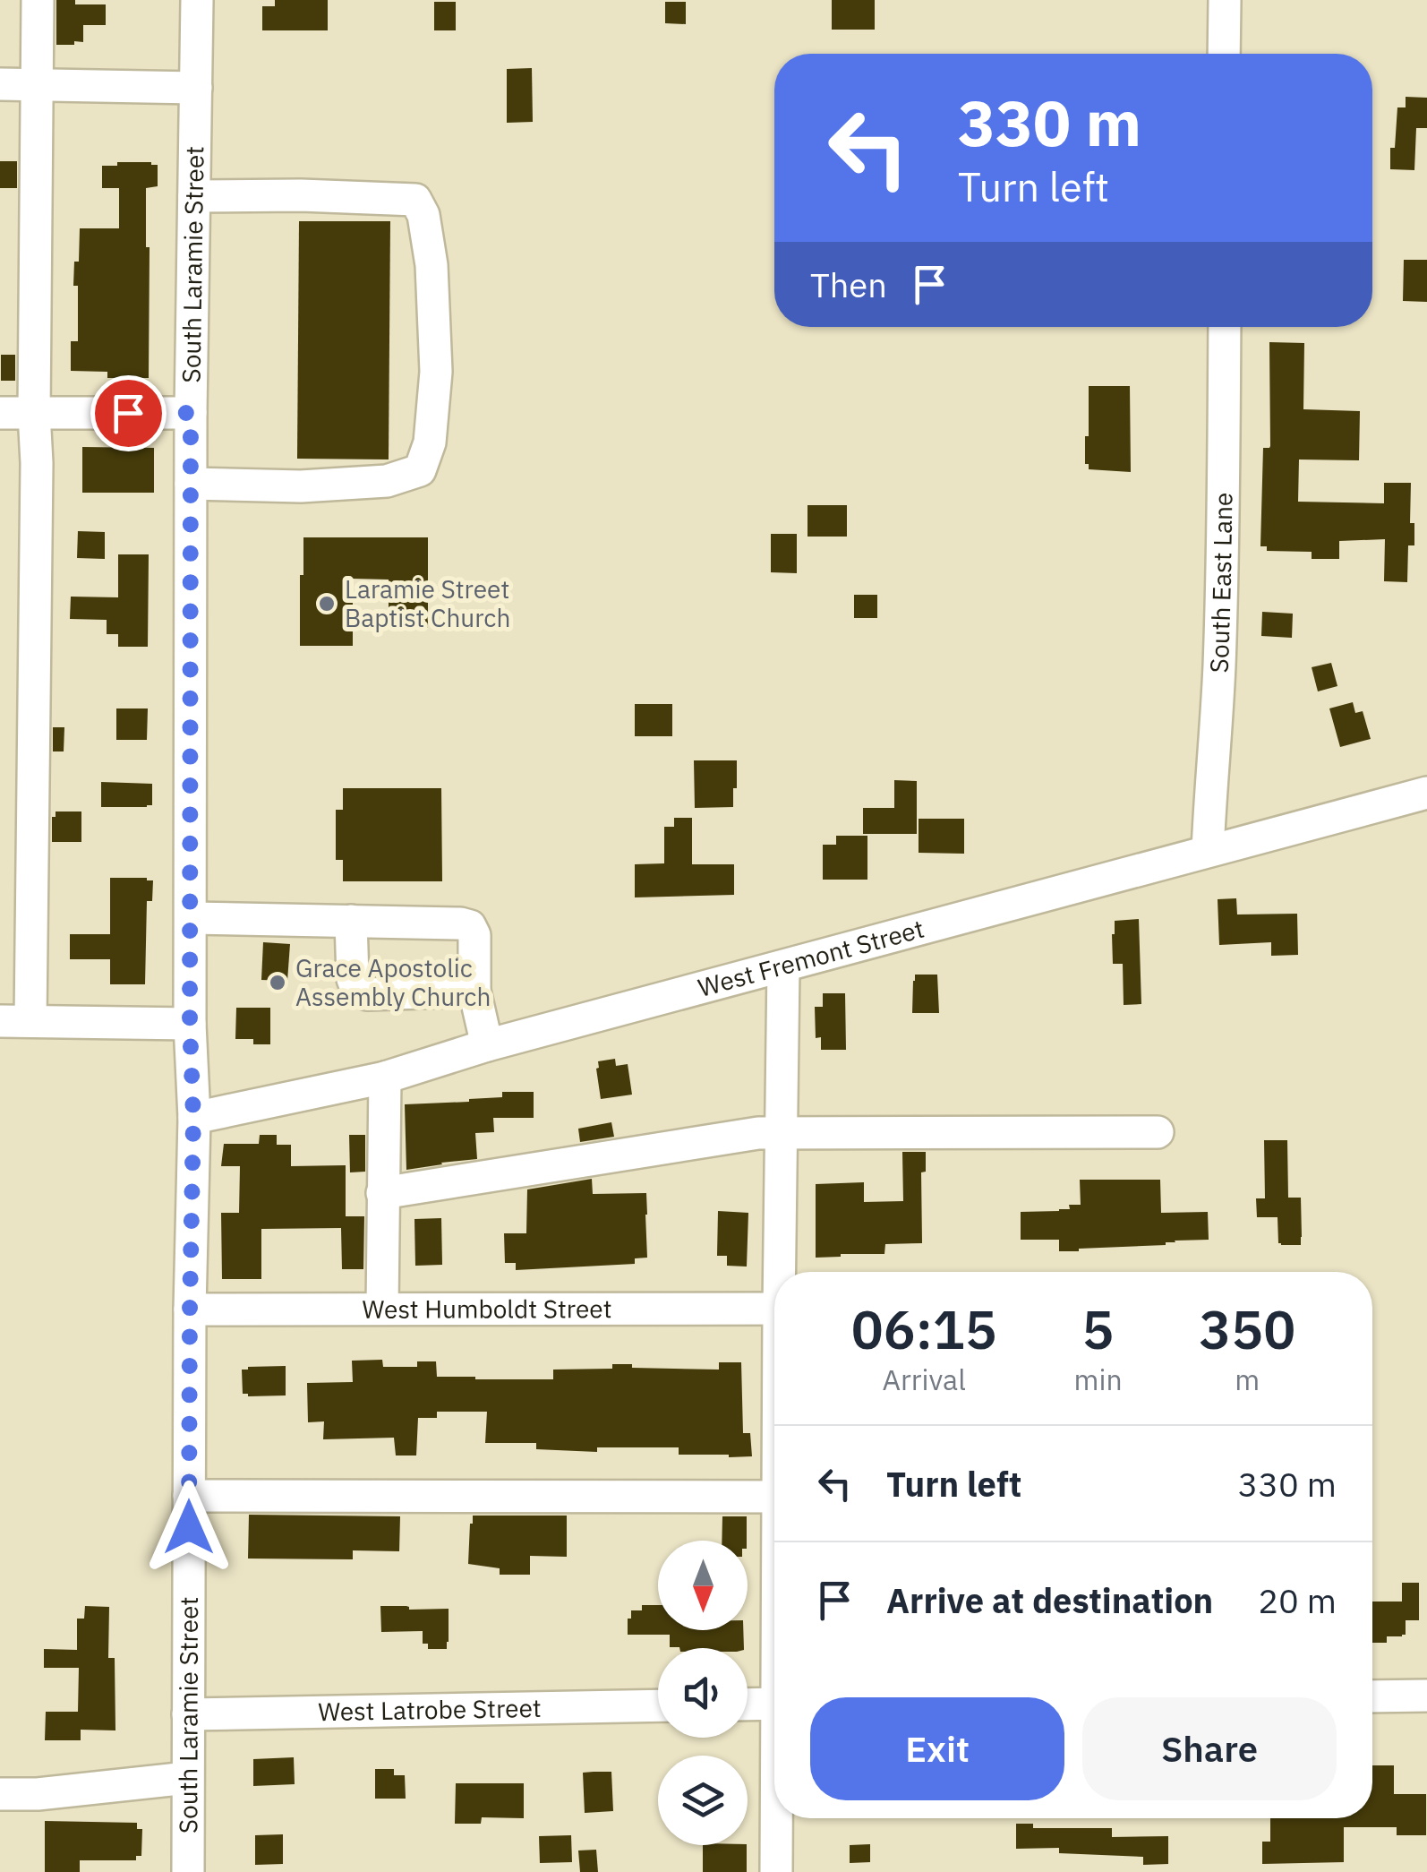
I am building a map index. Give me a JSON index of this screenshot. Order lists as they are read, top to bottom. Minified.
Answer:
{"streets":{"street":["South Laramie Street","South East Lane","West Fremont Street","West Humboldt Street","West Latrobe Street"]},"crossings":[["South Laramie Street","West Fremont Street"],["South Laramie Street","West Humboldt Street"],["South Laramie Street","West Latrobe Street"],["South East Lane","West Fremont Street"]],"places":["Laramie Street Baptist Church","Grace Apostolic Assembly Church"],"north":"bottom","page":{"turn":["330 m","Turn left"],"then":"Then","eta":["06:15","Arrival","5","min","350","m"],"list":[{"name":"Turn left","value":"330 m"},{"name":"Arrive at destination","value":"20 m"}],"buttons":["Exit","Share"]}}
